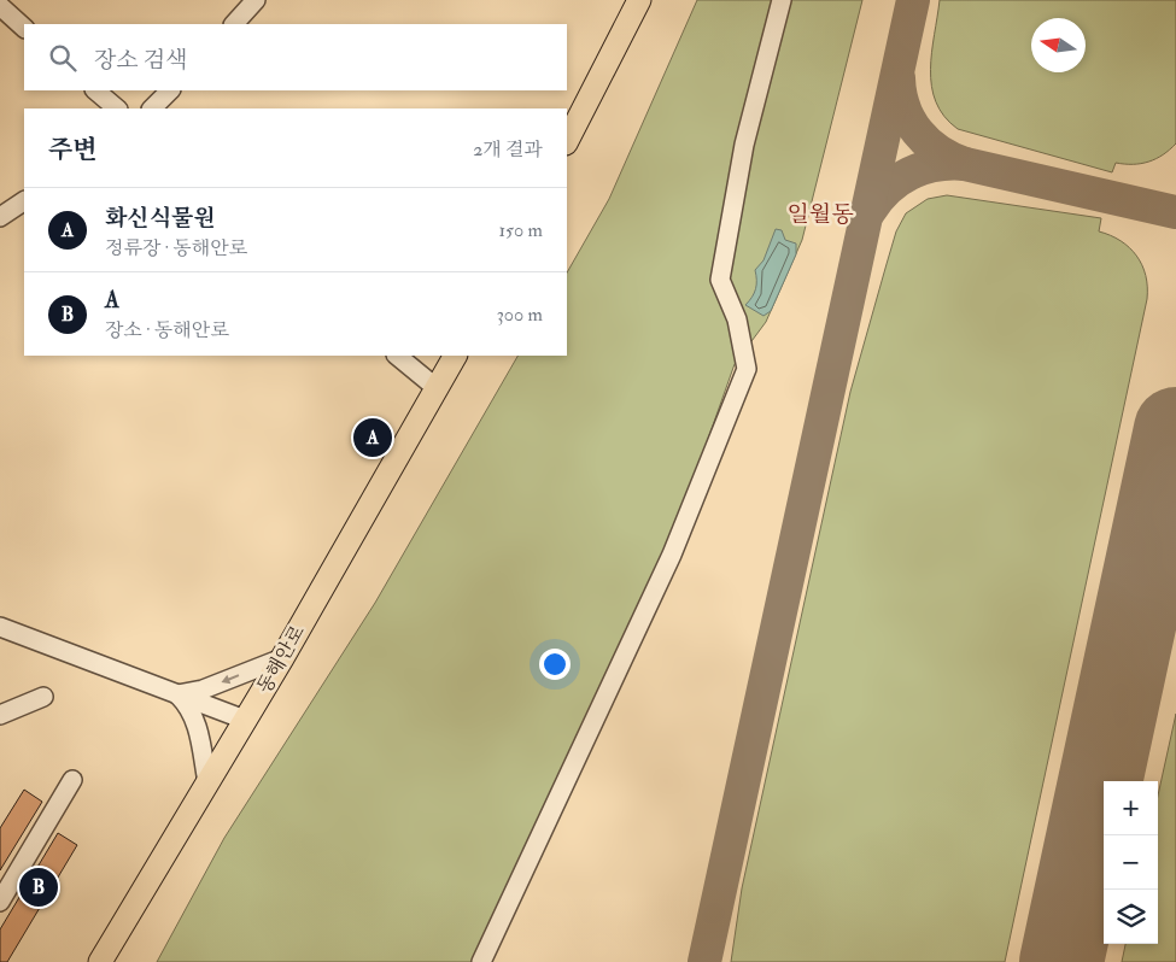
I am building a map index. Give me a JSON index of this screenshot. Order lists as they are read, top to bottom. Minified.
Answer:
{"streets":{"main road":["동해안로"]},"districts":["일월동"],"north":"left","page":{"search":"장소 검색","heading":["주변","2개 결과"],"list":[{"mark":"A","name":"화신식물원","note":"정류장 · 동해안로","value":"150 m"},{"mark":"B","name":"A","note":"장소 · 동해안로","value":"300 m"}],"pins":["A","B"],"map_buttons":["+","−"]}}
